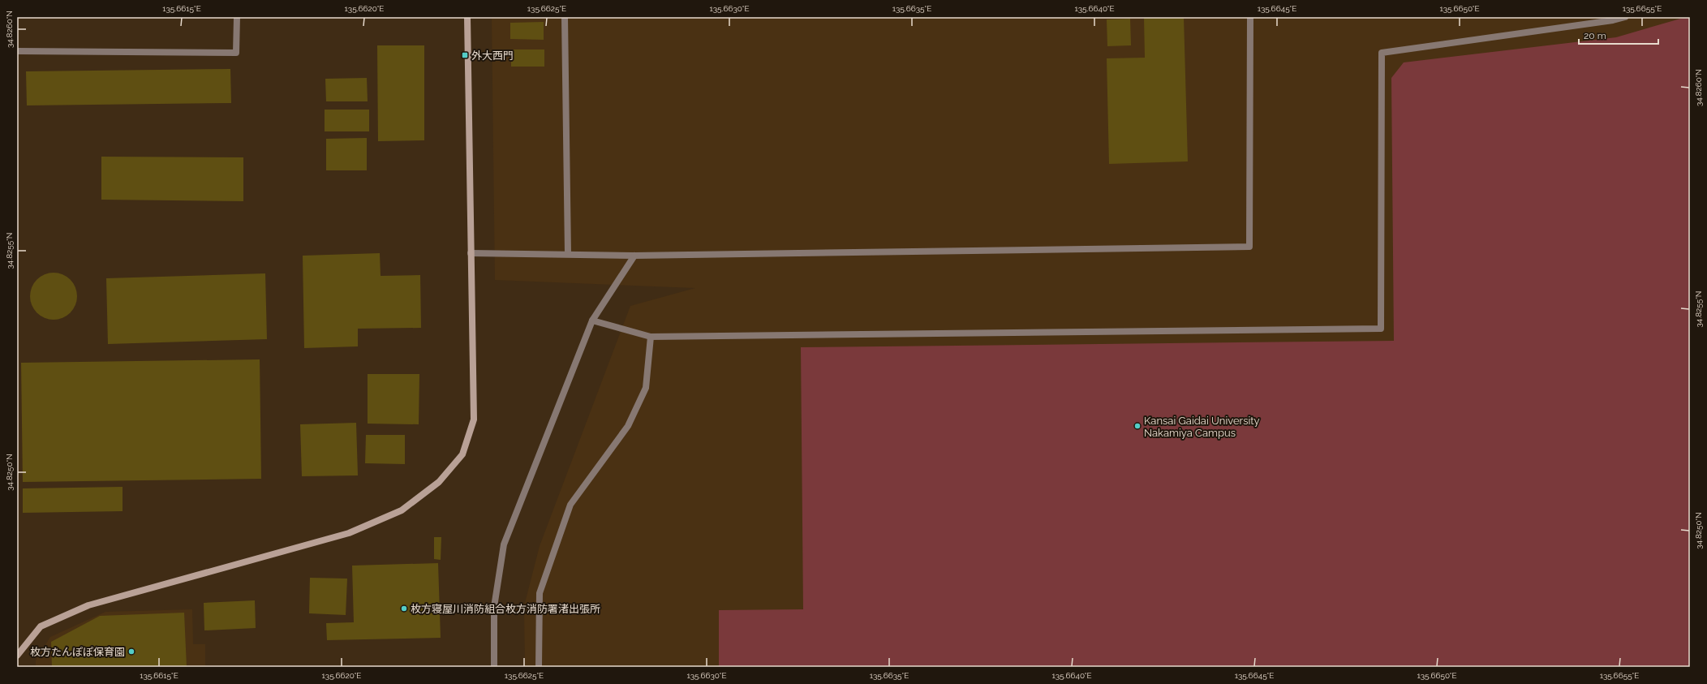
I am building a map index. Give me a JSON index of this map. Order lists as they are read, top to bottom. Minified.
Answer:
{"places":{"transit":["外大西門"],"other":["Kansai Gaidai University Nakamiya Campus","枚方寝屋川消防組合枚方消防署渚出張所","枚方たんぽぽ保育園"]},"scale_bar":"20 m","coordinates":["135.6615°E","135.6620°E","135.6625°E","135.6630°E","135.6635°E","135.6640°E","135.6645°E","135.6650°E","135.6655°E","34.8260°N","34.8255°N","34.8250°N"]}
